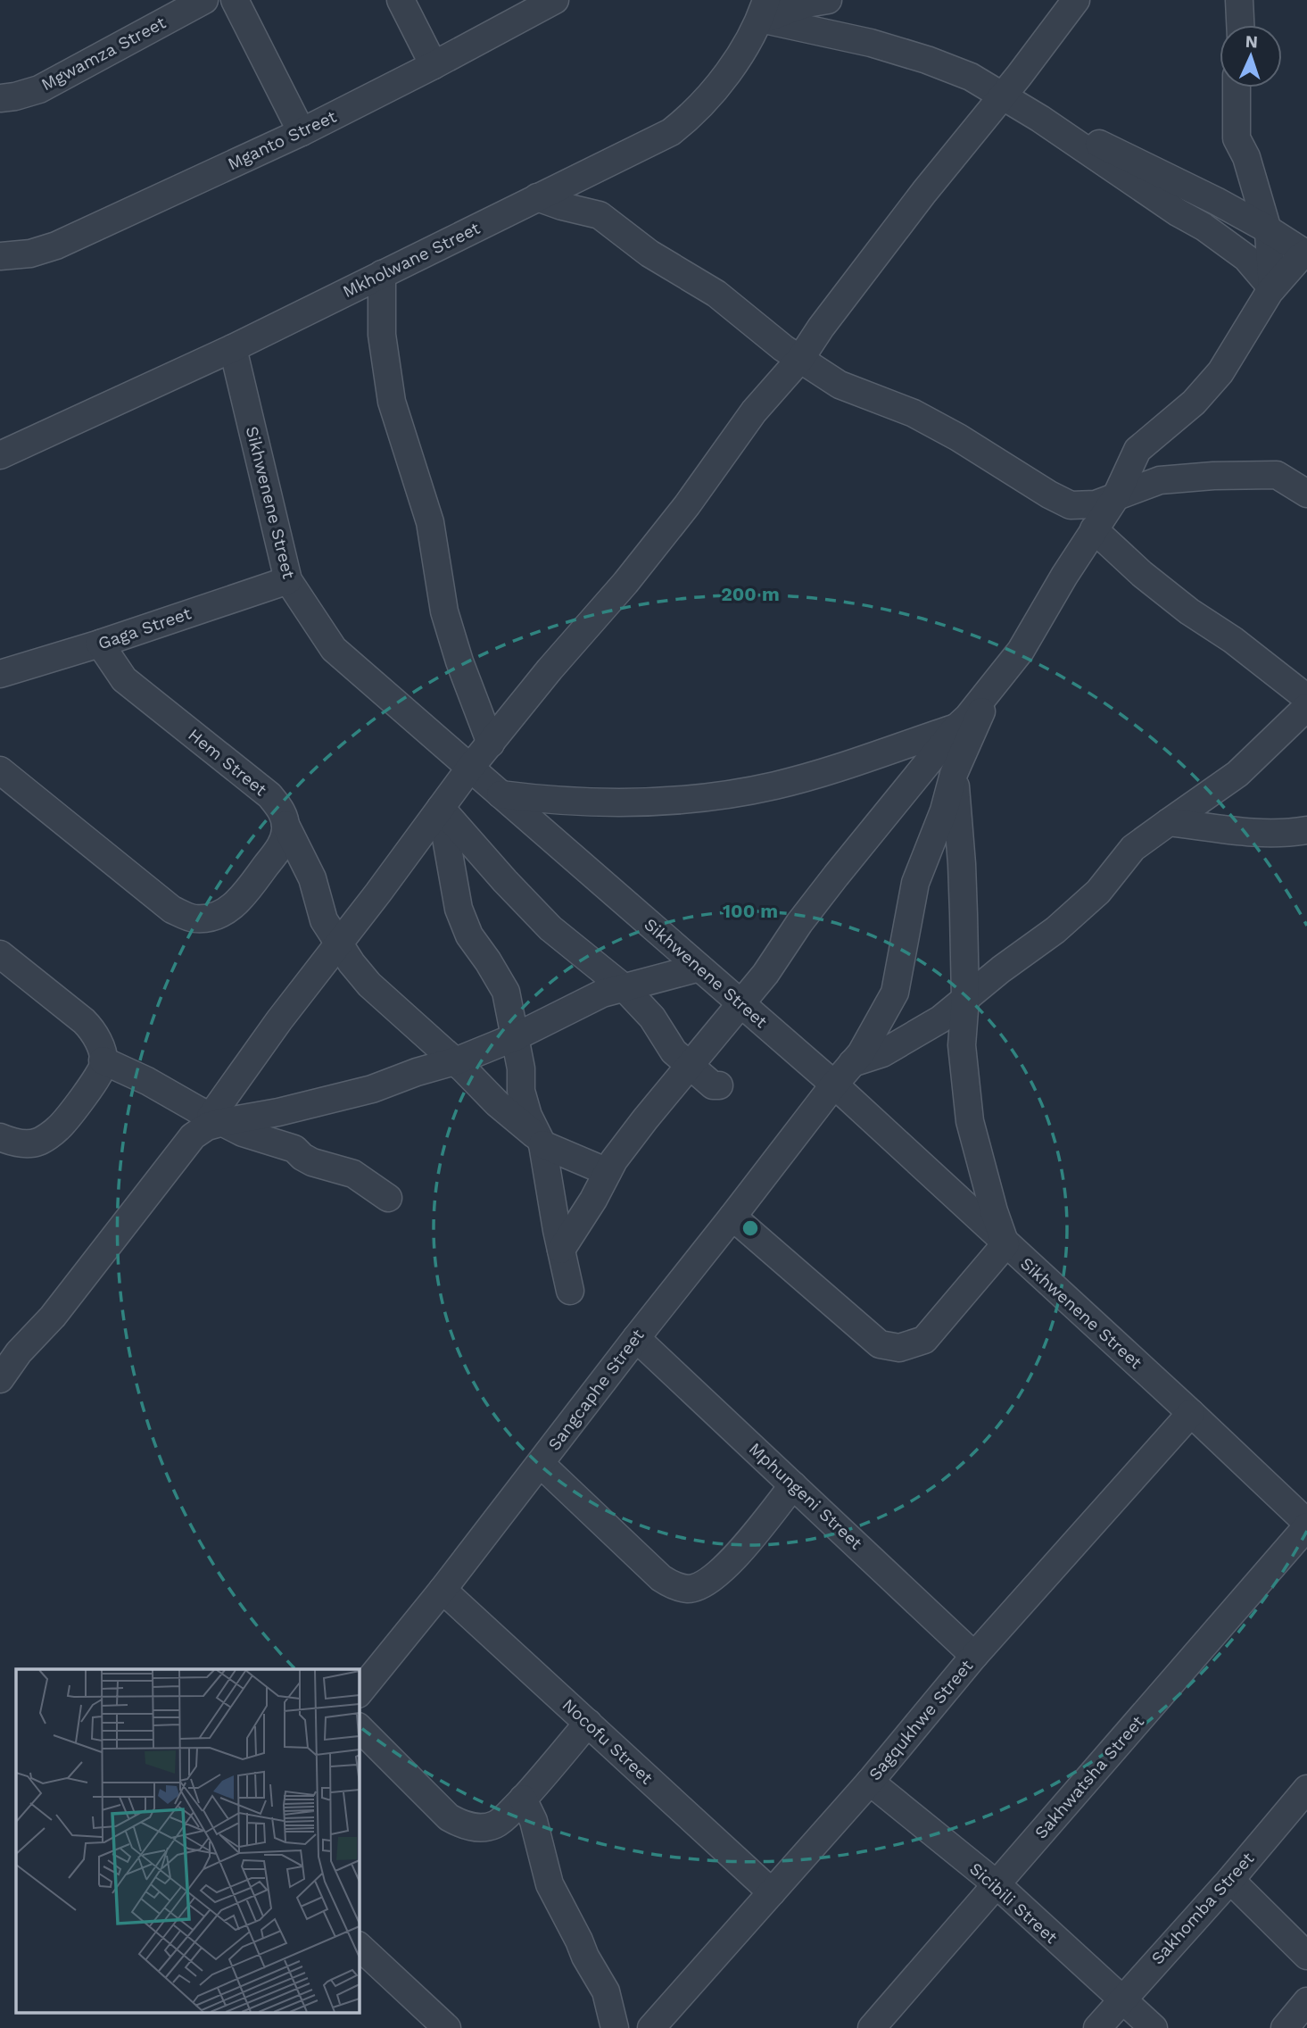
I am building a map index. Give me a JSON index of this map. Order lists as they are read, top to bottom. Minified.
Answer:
{"streets":{"street":["Mgwamza Street","Mganto Street","Mkholwane Street","Sikhwenene Street","Gaga Street","Hem Street","Sangcaphe Street","Mphungeni Street","Sagqukhwe Street","Nocofu Street","Sakhwatsha Street","Sicibili Street","Sakhomba Street"]},"crossings":[["Mkholwane Street","Sikhwenene Street"],["Sikhwenene Street","Gaga Street"],["Sikhwenene Street","Sangcaphe Street"],["Sikhwenene Street","Sagqukhwe Street"],["Sikhwenene Street","Sakhwatsha Street"],["Gaga Street","Hem Street"],["Sangcaphe Street","Mphungeni Street"],["Sangcaphe Street","Nocofu Street"],["Mphungeni Street","Sagqukhwe Street"],["Sagqukhwe Street","Nocofu Street"],["Sagqukhwe Street","Sicibili Street"],["Sakhwatsha Street","Sicibili Street"],["Sicibili Street","Sakhomba Street"]],"north":"top","rings":["200 m","100 m"]}
